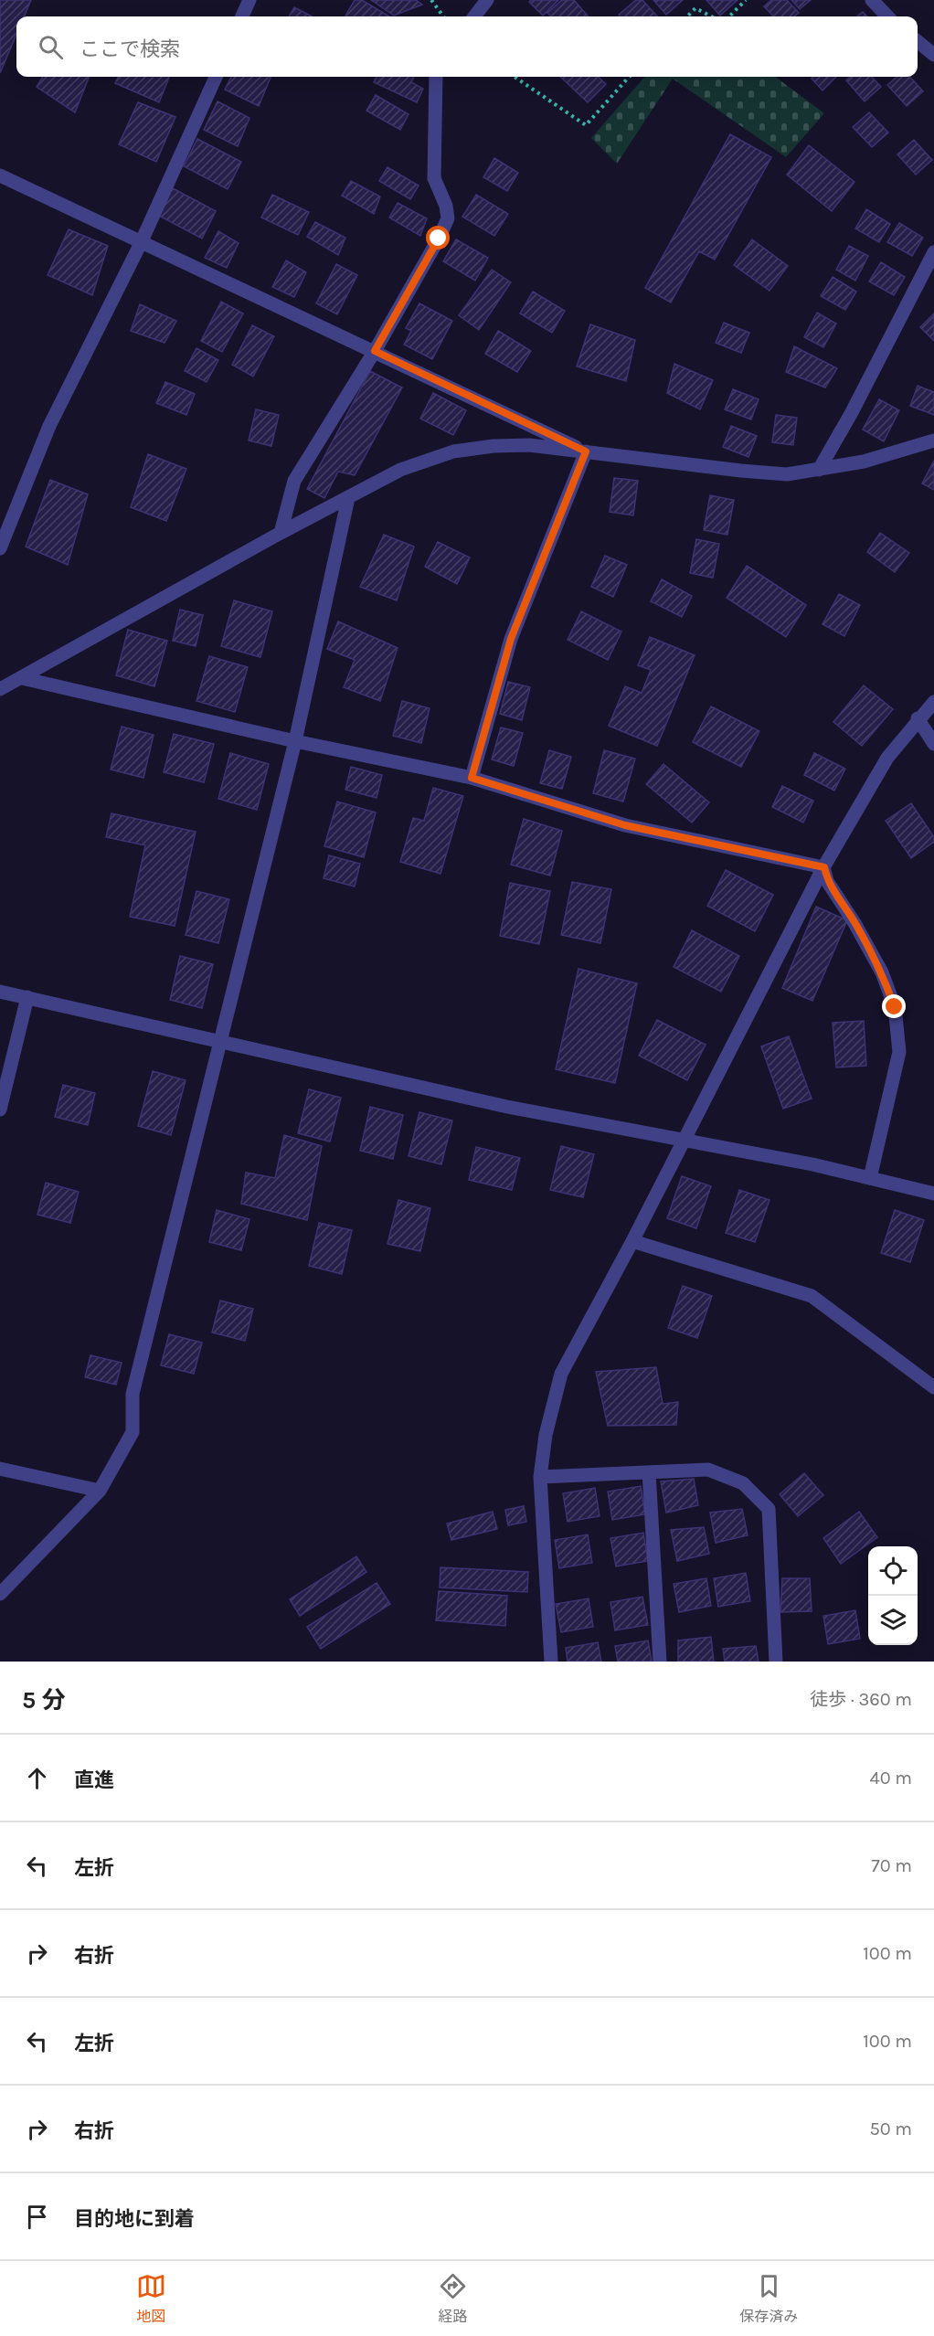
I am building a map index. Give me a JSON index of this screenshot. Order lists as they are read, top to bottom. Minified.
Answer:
{"page":{"search":"ここで検索","heading":["5 分","徒歩 · 360 m"],"list":[["直進","40 m"],["左折","70 m"],["右折","100 m"],["左折","100 m"],["右折","50 m"],"目的地に到着"],"nav":["地図","経路","保存済み"]}}
